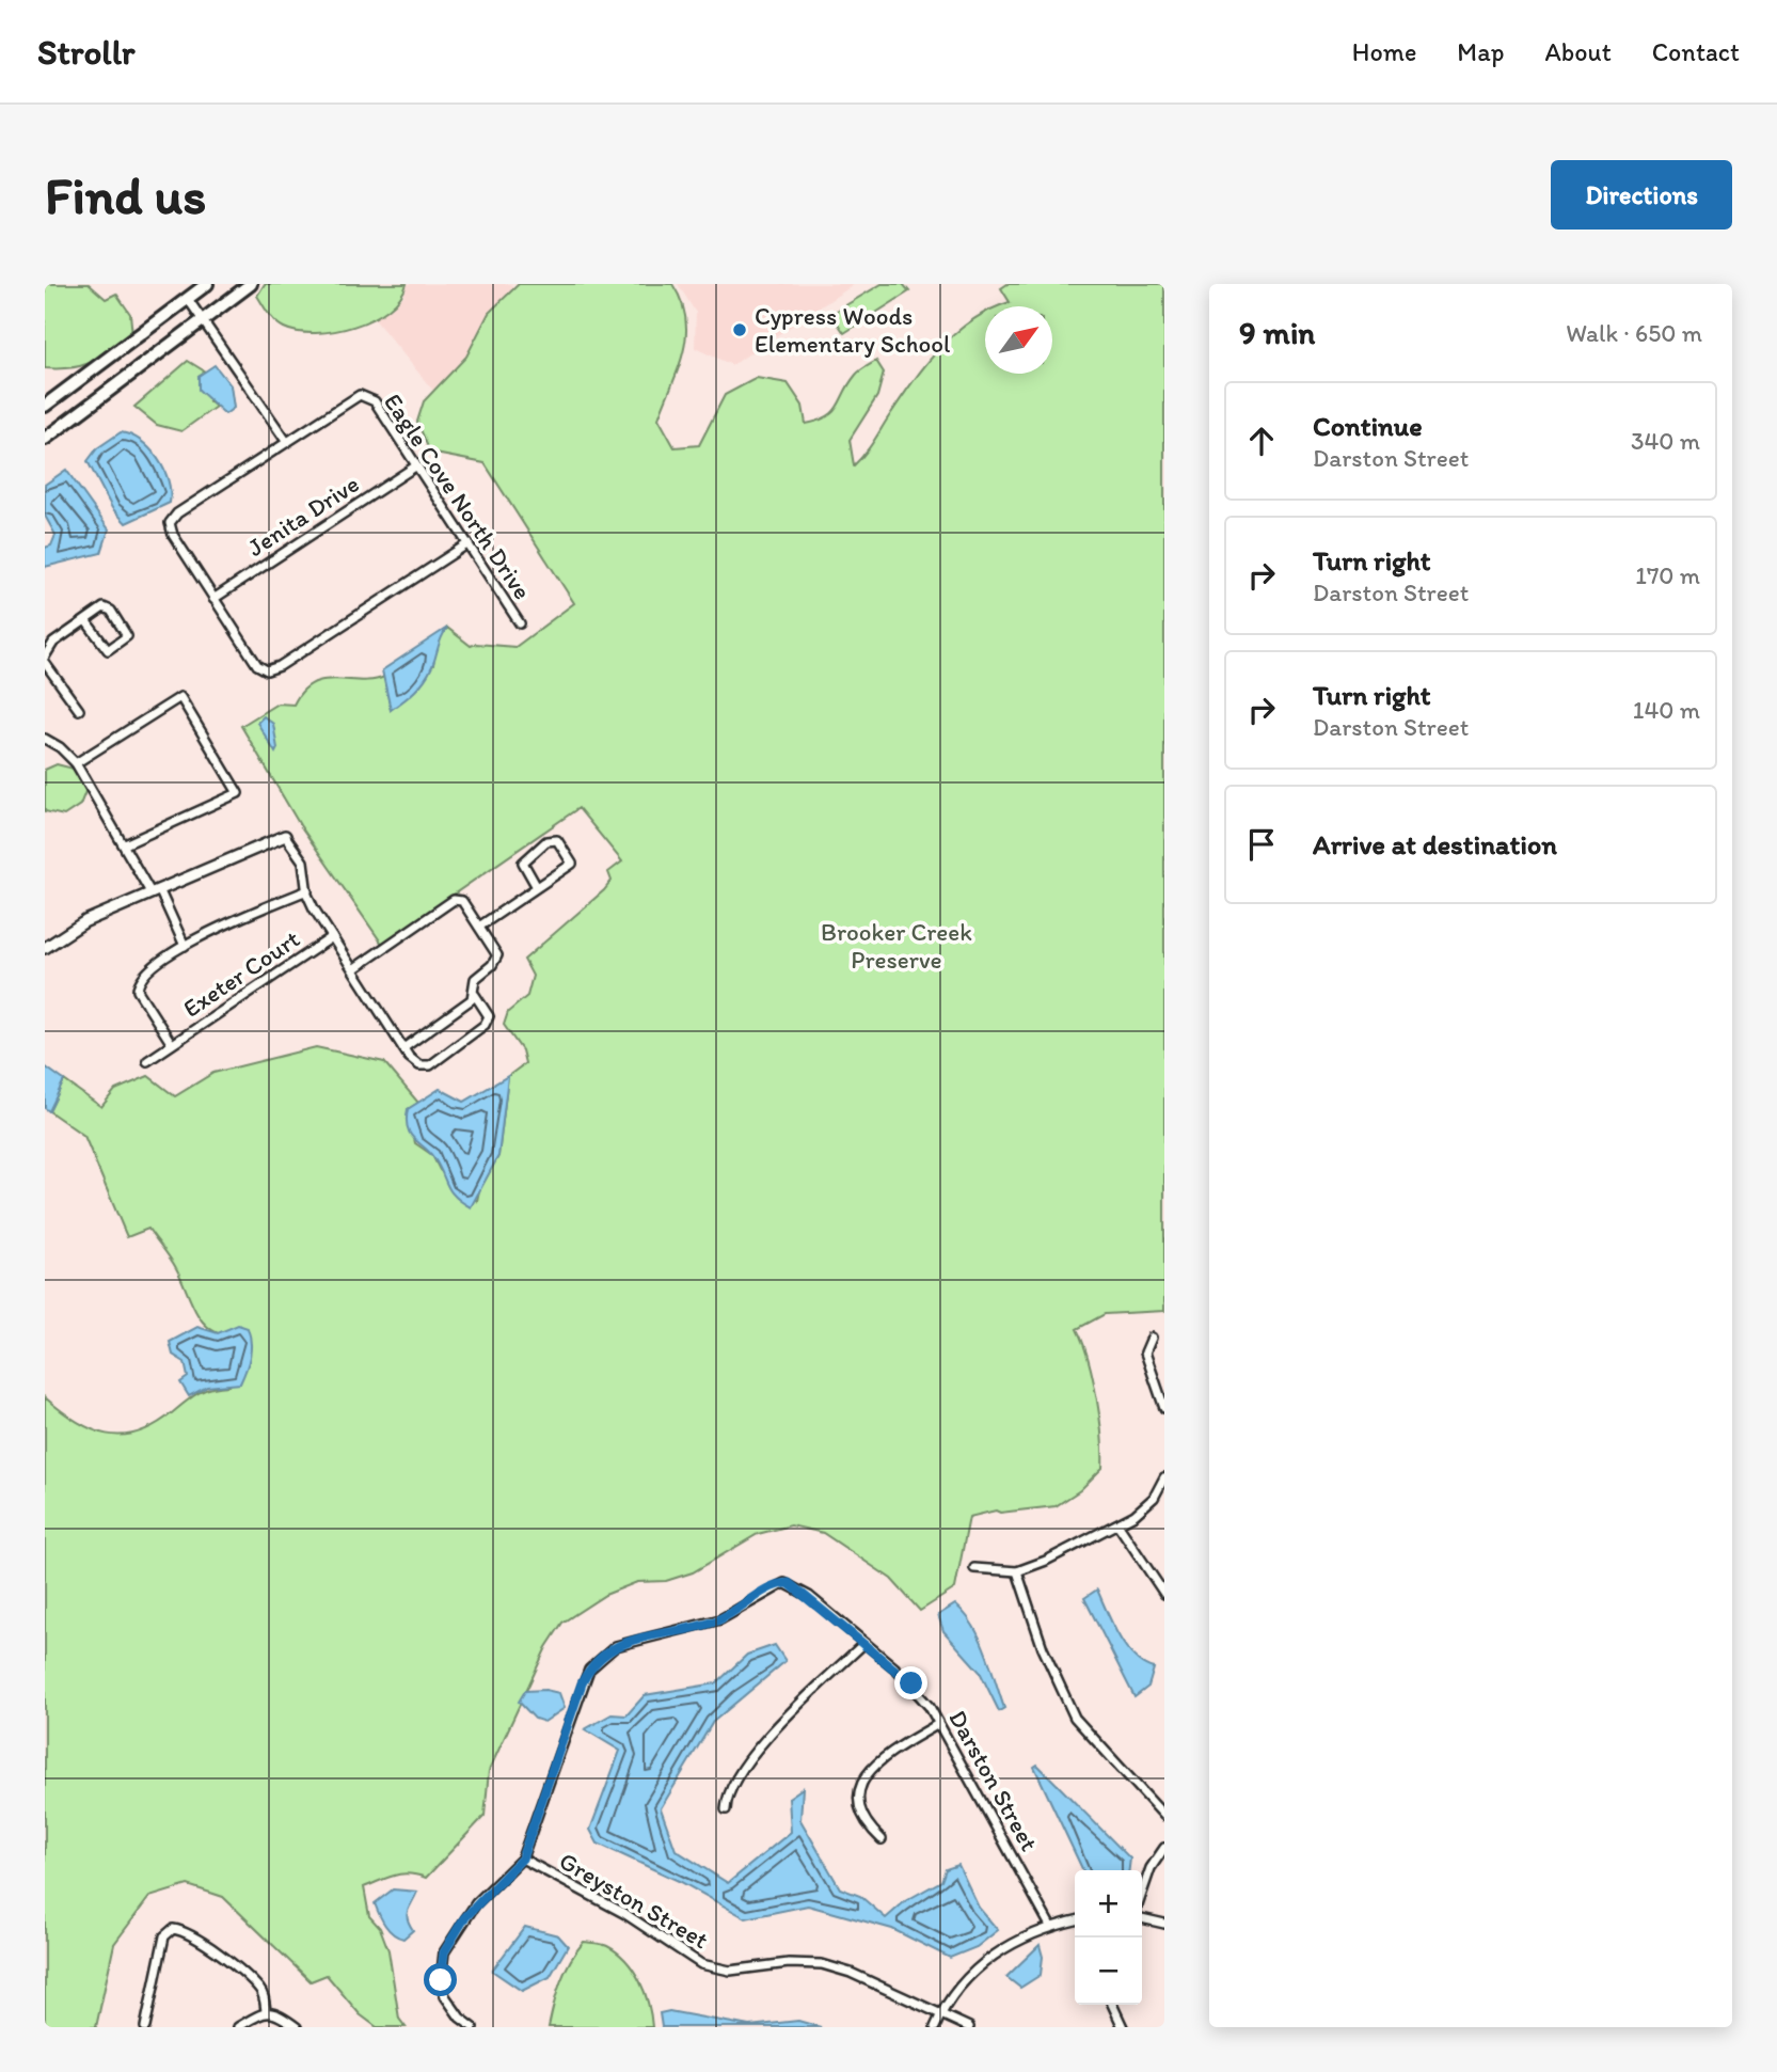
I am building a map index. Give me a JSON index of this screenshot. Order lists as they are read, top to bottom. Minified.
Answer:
{"streets":{"street":["Eagle Cove North Drive","Jenita Drive","Exeter Court","Darston Street","Greyston Street"]},"crossings":[["Eagle Cove North Drive","Jenita Drive"],["Darston Street","Greyston Street"]],"parks":["Brooker Creek Preserve"],"places":["Cypress Woods Elementary School"],"north":"top right","page":{"header":"Strollr","nav":["Home","Map","About","Contact"],"buttons":"Directions","title":"Find us","heading":["9 min","Walk · 650 m"],"list":[["Continue","Darston Street","340 m"],["Turn right","Darston Street","170 m"],["Turn right","Darston Street","140 m"],"Arrive at destination"],"map_buttons":["+","−"]}}
